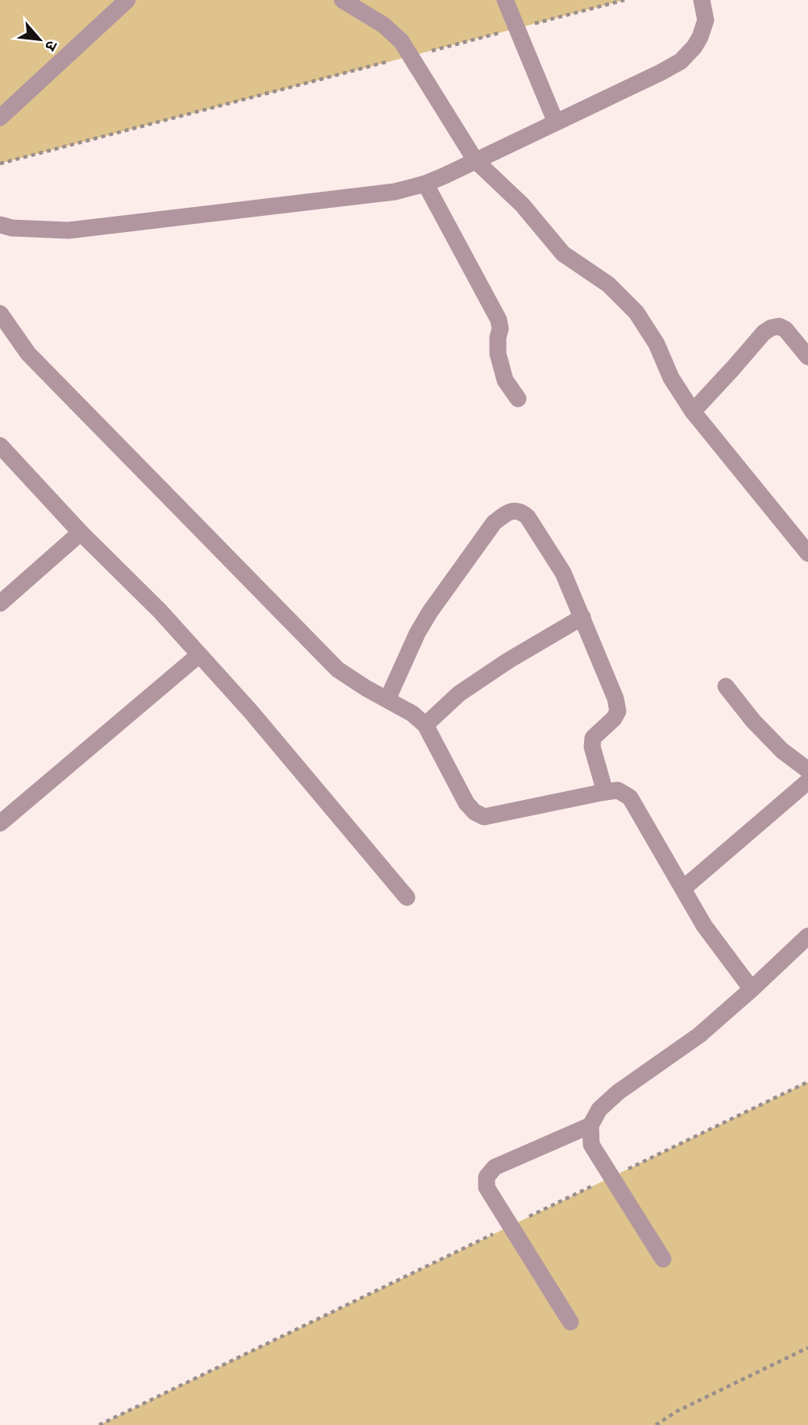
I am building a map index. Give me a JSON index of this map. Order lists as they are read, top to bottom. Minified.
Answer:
{"north":"bottom right"}
